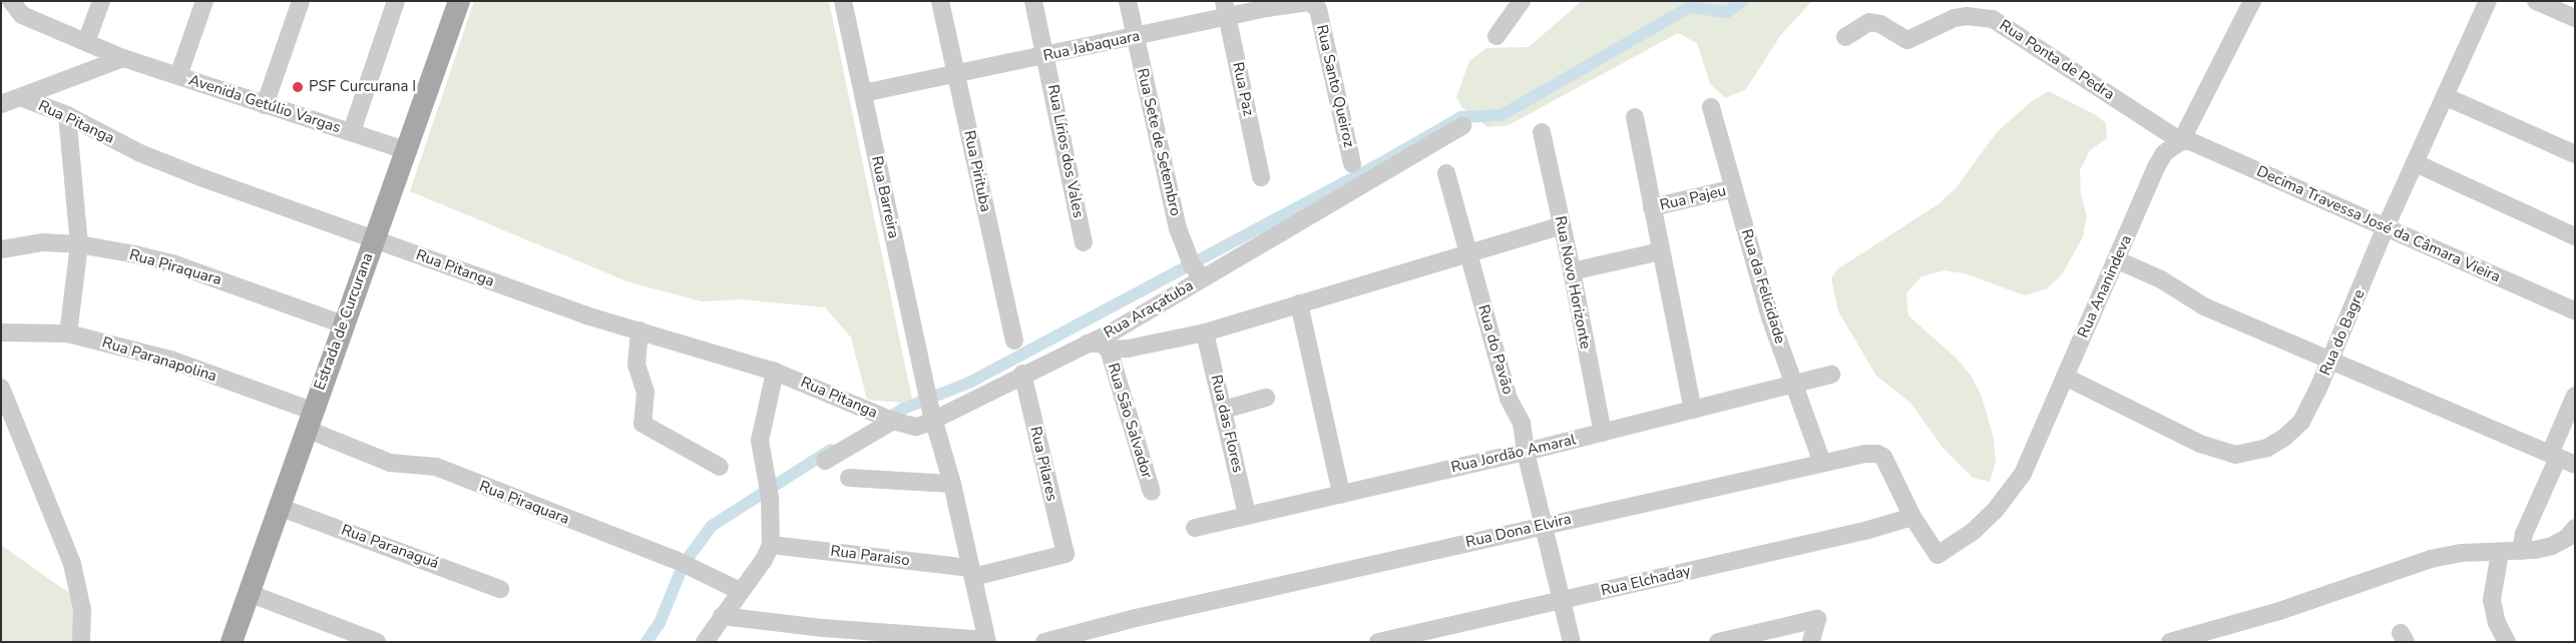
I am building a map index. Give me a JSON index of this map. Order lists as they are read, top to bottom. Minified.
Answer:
{"streets":{"main road":["Estrada de Curcurana"],"street":["Rua Jabaquara","Rua Ponta de Pedra","Rua Santo Queiroz","Rua Paz","Avenida Getúlio Vargas","Rua Pitanga","Rua Sete de Setembro","Rua Lírios dos Vales","Rua Pirituba","Rua Barreira","Rua Pajeu","Decima Travessa José da Câmara Vieira","Rua Piraquara","Rua Novo Horizonte","Rua da Felicidade","Rua Ananindeva","Rua Araçatuba","Rua do Bagre","Rua do Pavão","Rua Paranapolina","Rua São Salvador","Rua das Flores","Rua Jordão Amaral","Rua Pilares","Rua Dona Elvira","Rua Paranaguá","Rua Paraiso","Rua Elchaday"]},"crossings":[["Rua Jabaquara","Rua Santo Queiroz"],["Rua Jabaquara","Rua Paz"],["Rua Jabaquara","Rua Sete de Setembro"],["Rua Jabaquara","Rua Lírios dos Vales"],["Rua Jabaquara","Rua Pirituba"],["Rua Jabaquara","Rua Barreira"],["Rua Ponta de Pedra","Decima Travessa José da Câmara Vieira"],["Rua Ponta de Pedra","Rua Ananindeva"],["Avenida Getúlio Vargas","Estrada de Curcurana"],["Rua Pitanga","Rua Araçatuba"],["Rua Pitanga","Estrada de Curcurana"],["Rua Sete de Setembro","Rua Araçatuba"],["Rua Barreira","Rua Araçatuba"],["Rua Pajeu","Rua da Felicidade"],["Decima Travessa José da Câmara Vieira","Rua Ananindeva"],["Decima Travessa José da Câmara Vieira","Rua do Bagre"],["Rua Piraquara","Estrada de Curcurana"],["Rua Piraquara","Rua Paranapolina"],["Rua Novo Horizonte","Rua Jordão Amaral"],["Rua da Felicidade","Rua Jordão Amaral"],["Rua da Felicidade","Rua Dona Elvira"],["Rua Ananindeva","Rua do Bagre"],["Rua Ananindeva","Rua Dona Elvira"],["Rua Araçatuba","Rua Pilares"],["Estrada de Curcurana","Rua Paranapolina"],["Estrada de Curcurana","Rua Paranaguá"],["Rua do Pavão","Rua Jordão Amaral"],["Rua do Pavão","Rua Dona Elvira"],["Rua do Pavão","Rua Elchaday"],["Rua das Flores","Rua Jordão Amaral"],["Rua Pilares","Rua Paraiso"],["Rua Dona Elvira","Rua Elchaday"]],"places":["PSF Curcurana I"]}
